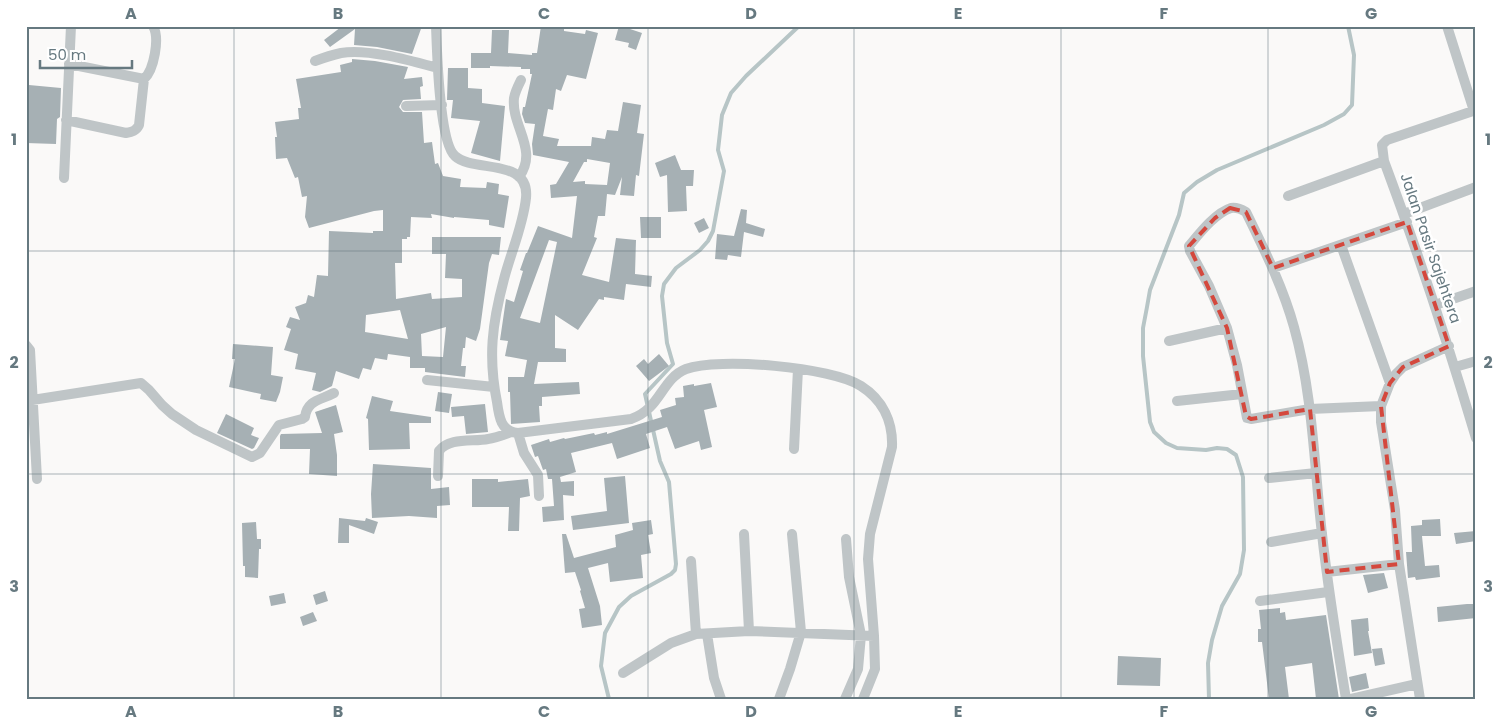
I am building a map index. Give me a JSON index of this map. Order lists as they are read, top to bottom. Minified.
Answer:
{"streets":{"street":["Jalan Pasir Sajehtera"]},"scale_bar":"50 m","grid":{"columns":["A","B","C","D","E","F","G"],"rows":["1","2","3"]}}
